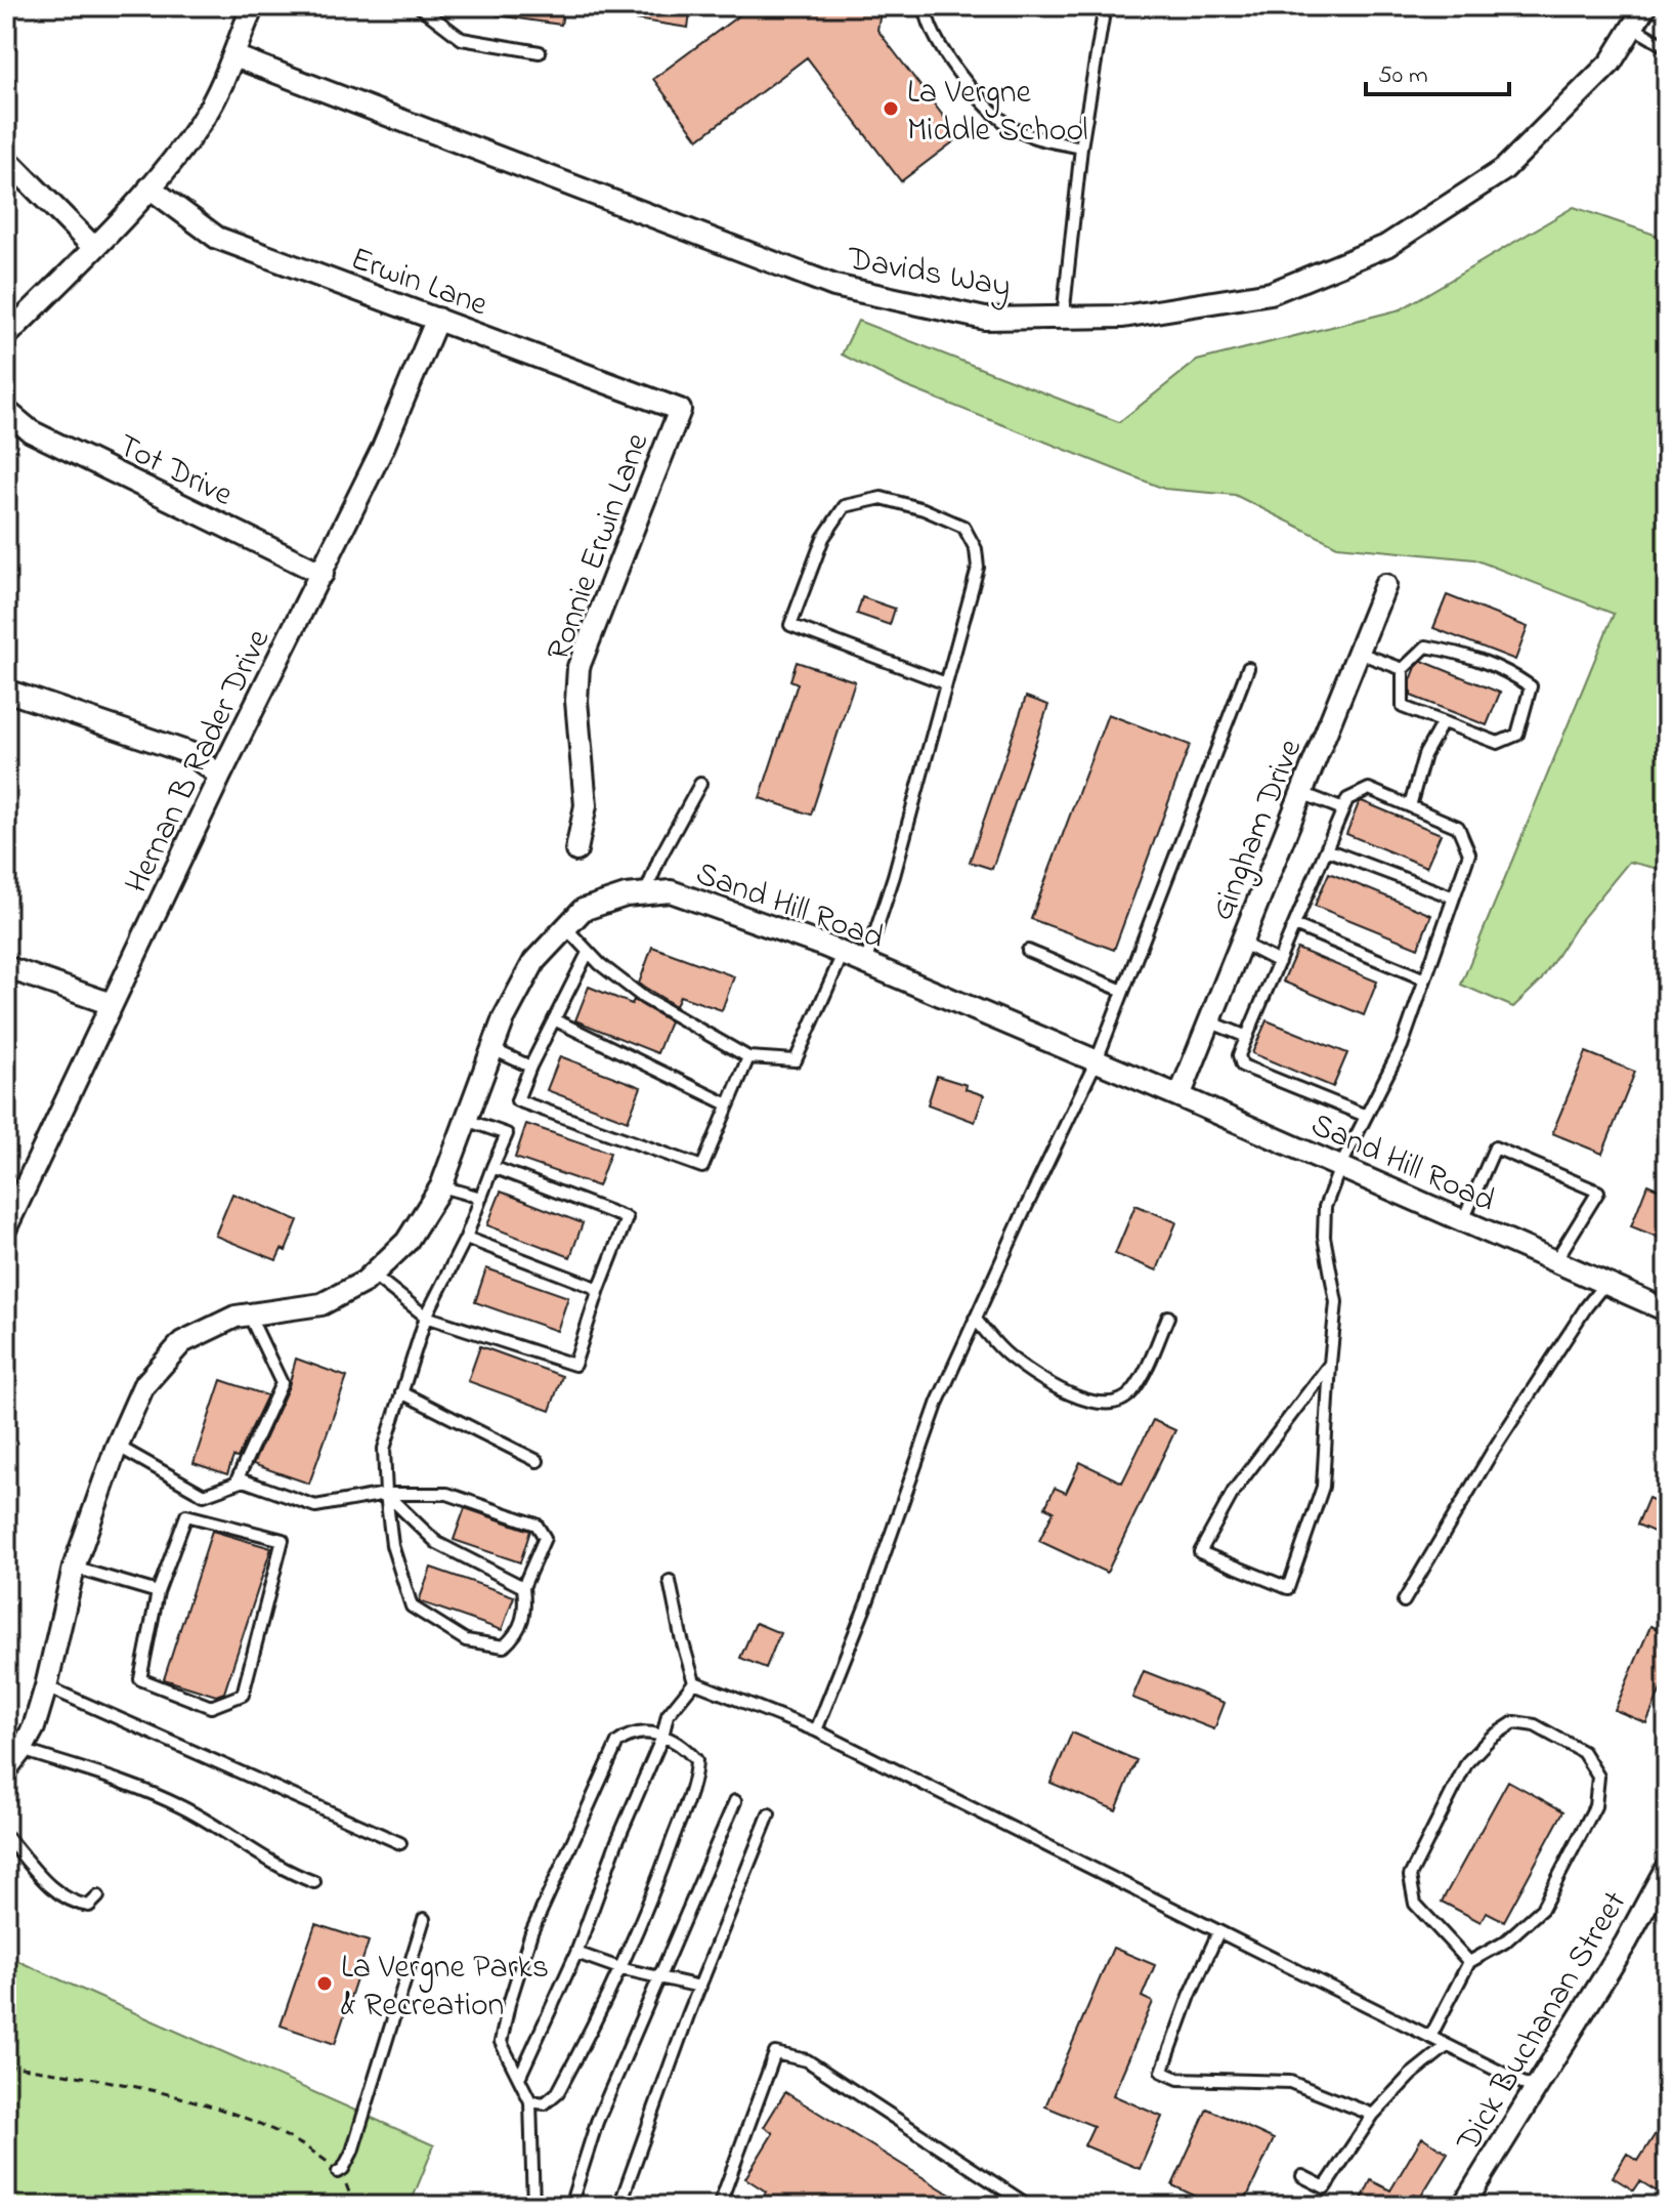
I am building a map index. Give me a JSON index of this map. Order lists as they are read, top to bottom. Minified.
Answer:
{"streets":{"street":["Davids Way","Erwin Lane","Tot Drive","Ronnie Erwin Lane","Hernan B Rader Drive","Gingham Drive","Sand Hill Road","Dick Buchanan Street"]},"crossings":[["Erwin Lane","Ronnie Erwin Lane"],["Erwin Lane","Hernan B Rader Drive"],["Tot Drive","Hernan B Rader Drive"],["Gingham Drive","Sand Hill Road"]],"places":["La Vergne Middle School","La Vergne Parks & Recreation"],"scale_bar":"50 m"}
